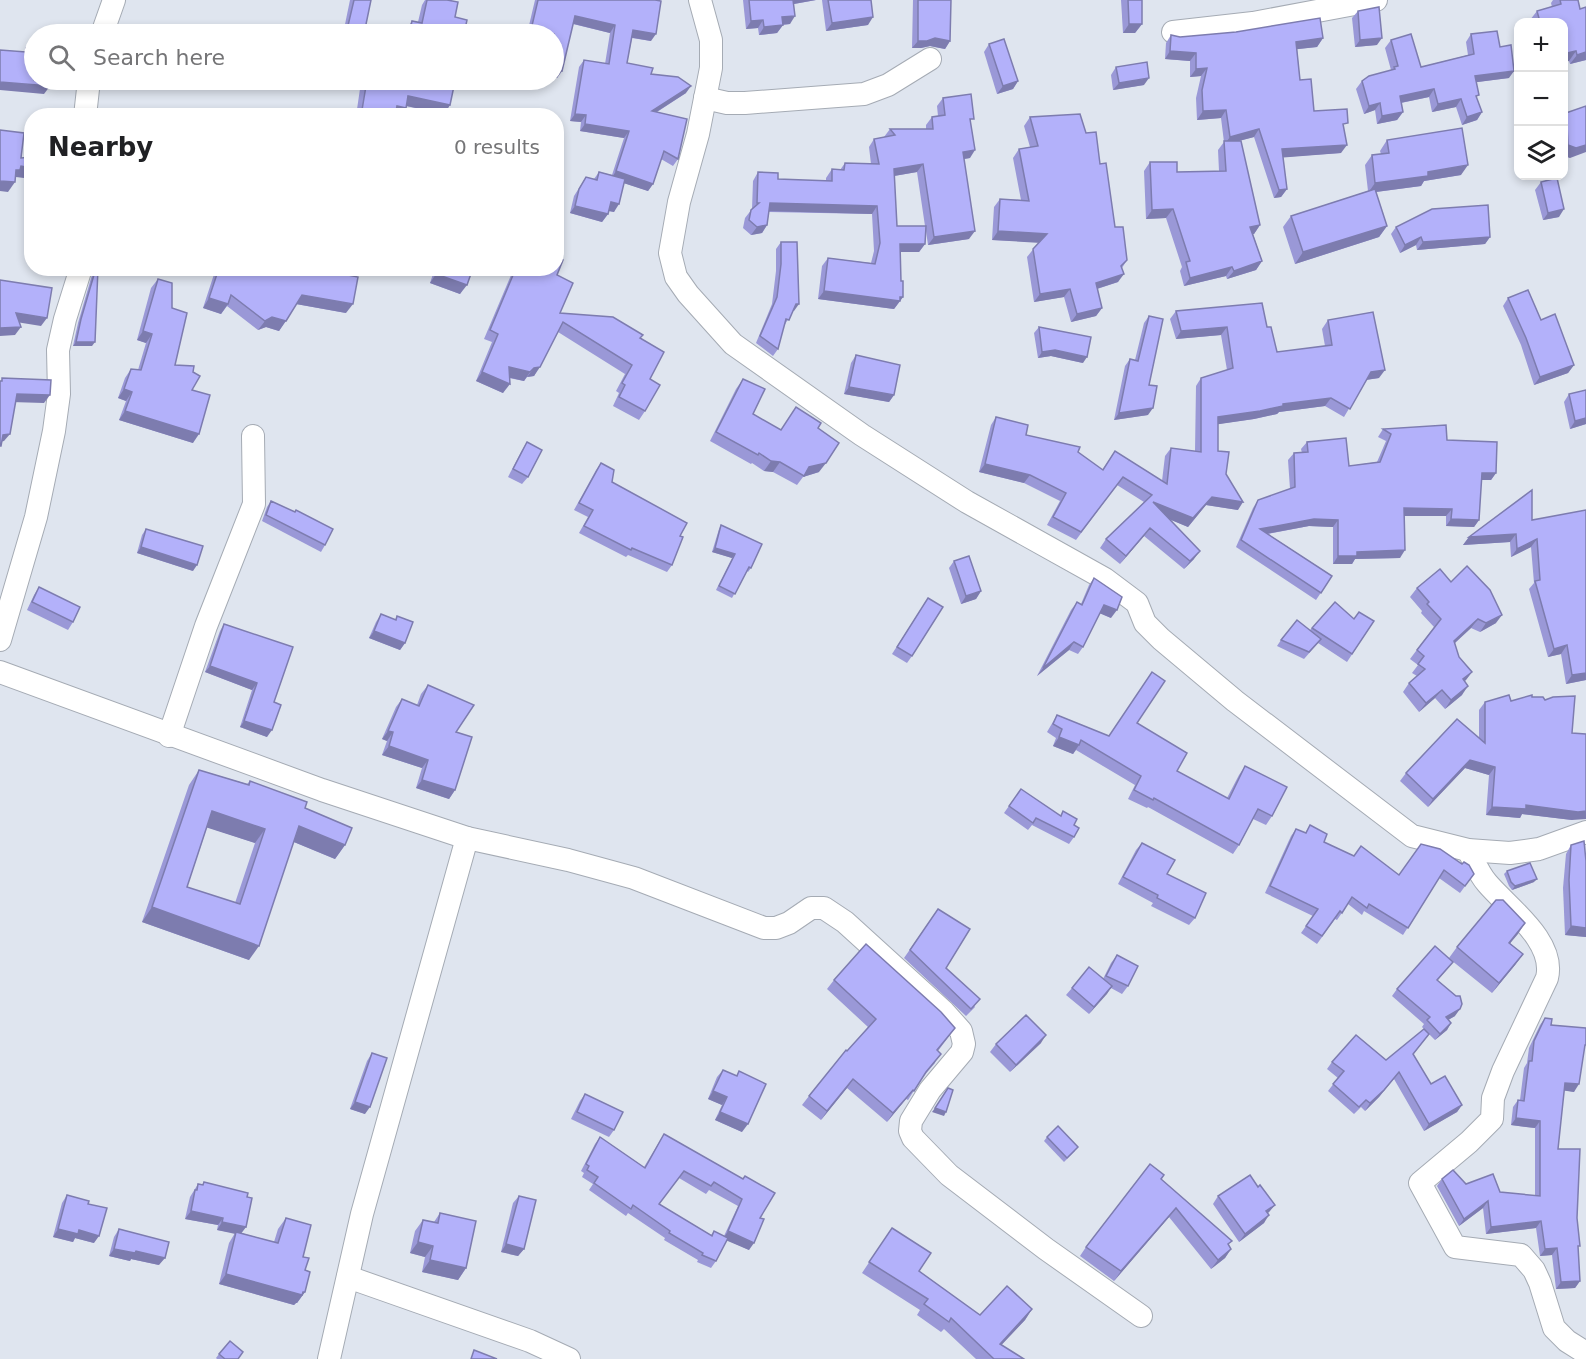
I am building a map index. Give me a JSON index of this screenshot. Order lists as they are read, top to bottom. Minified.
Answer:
{"page":{"map_buttons":["+","−"],"search":"Search here","heading":["Nearby","0 results"]}}
